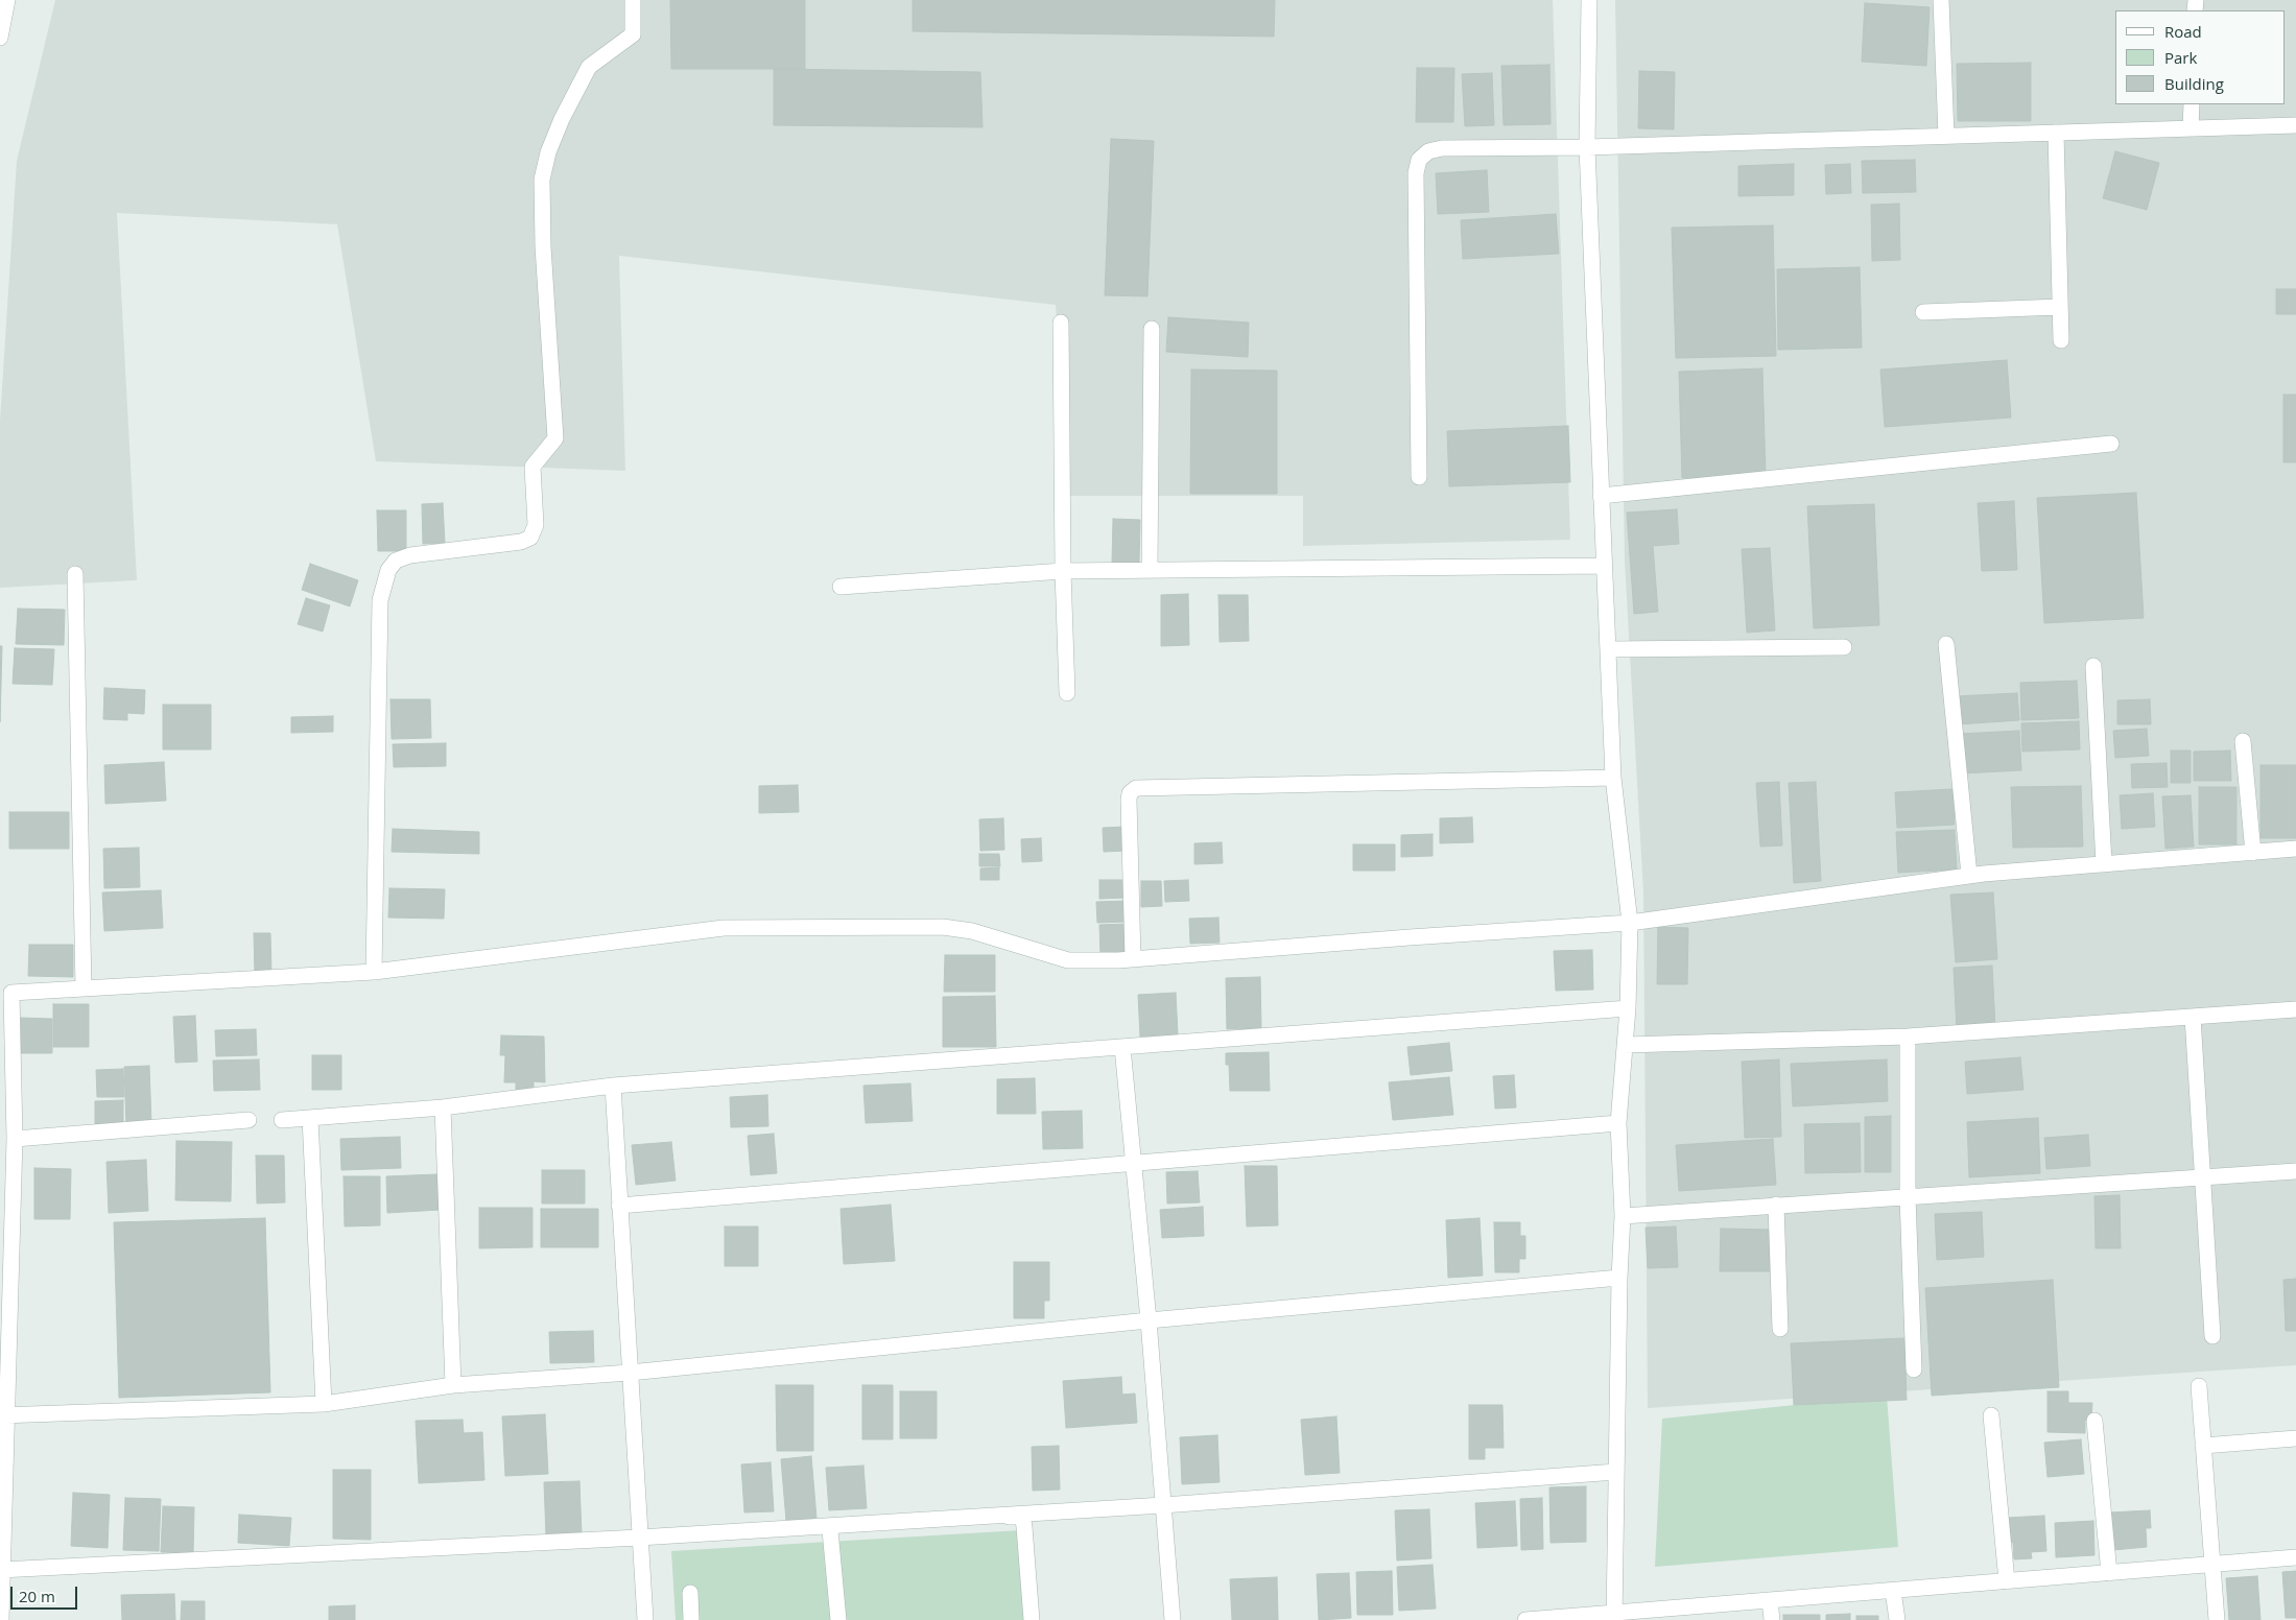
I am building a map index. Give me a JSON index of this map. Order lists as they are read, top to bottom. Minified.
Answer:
{"legend":["Road","Park","Building"],"scale_bar":"20 m"}
